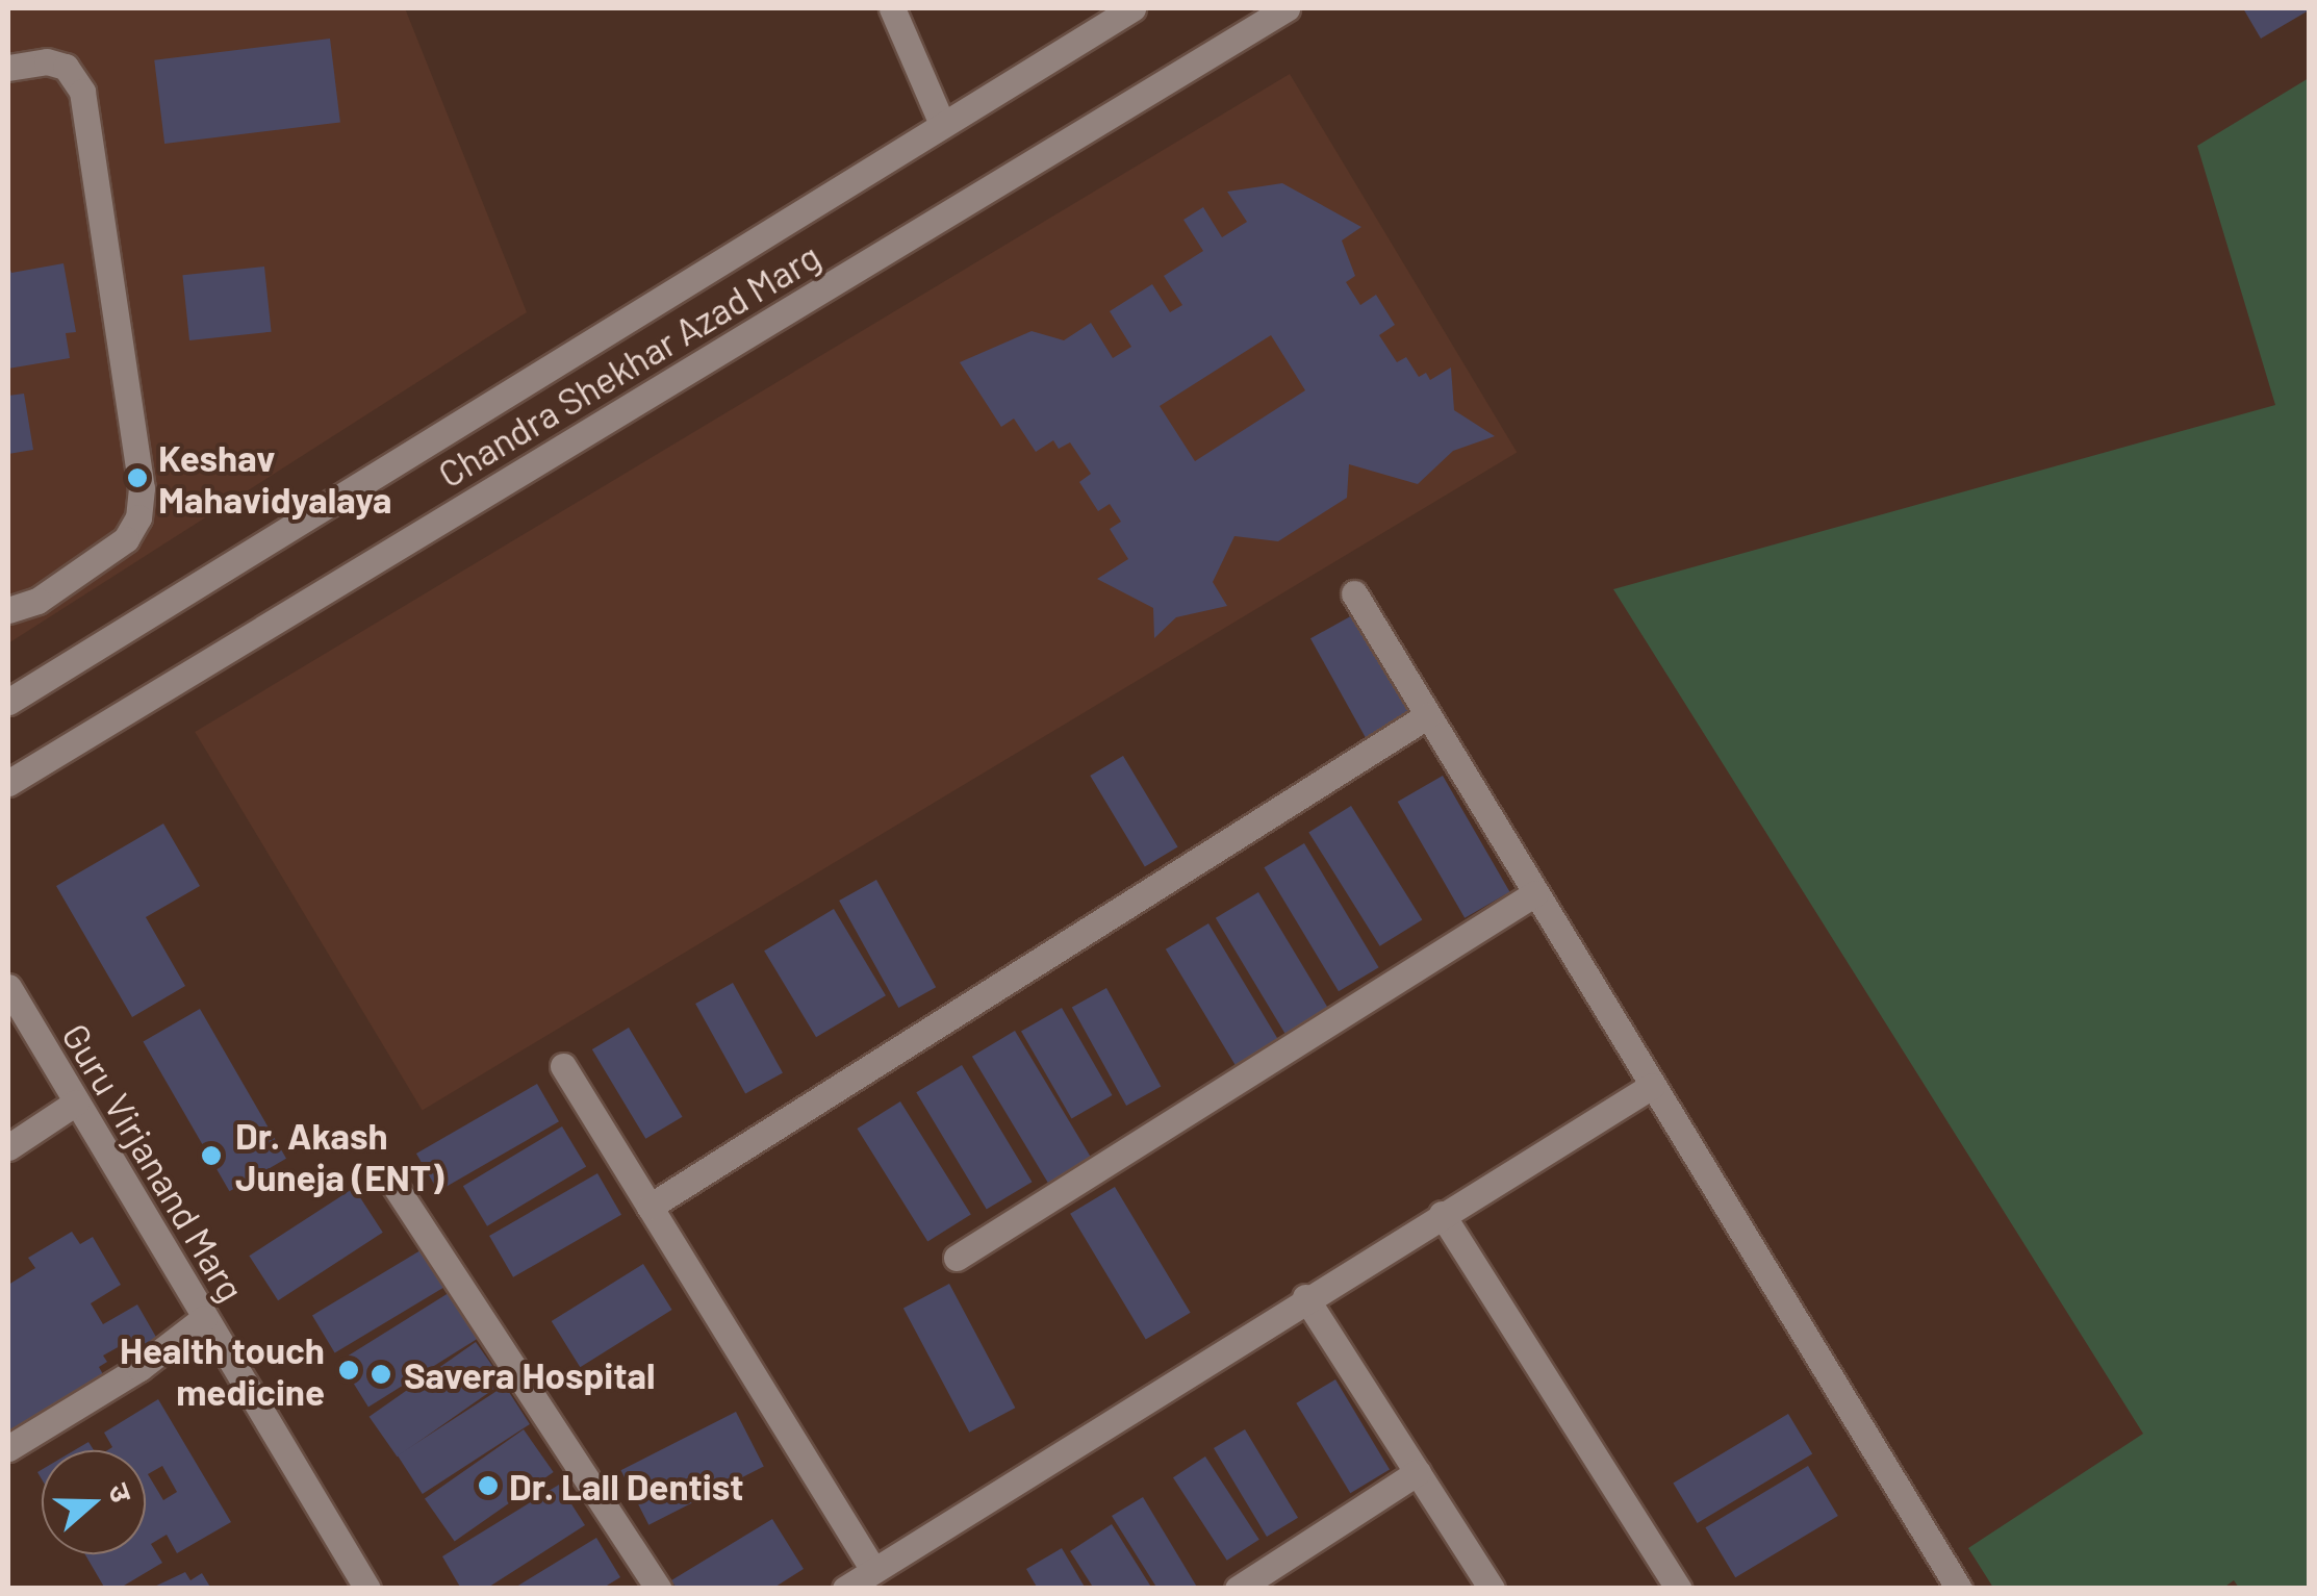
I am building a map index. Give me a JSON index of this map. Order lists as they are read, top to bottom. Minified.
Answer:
{"streets":{"street":["Chandra Shekhar Azad Marg","Guru Virjanand Marg"]},"places":["Keshav Mahavidyalaya","Dr. Akash Juneja (ENT)","Health touch medicine","Savera Hospital","Dr. Lall Dentist"],"north":"right"}
